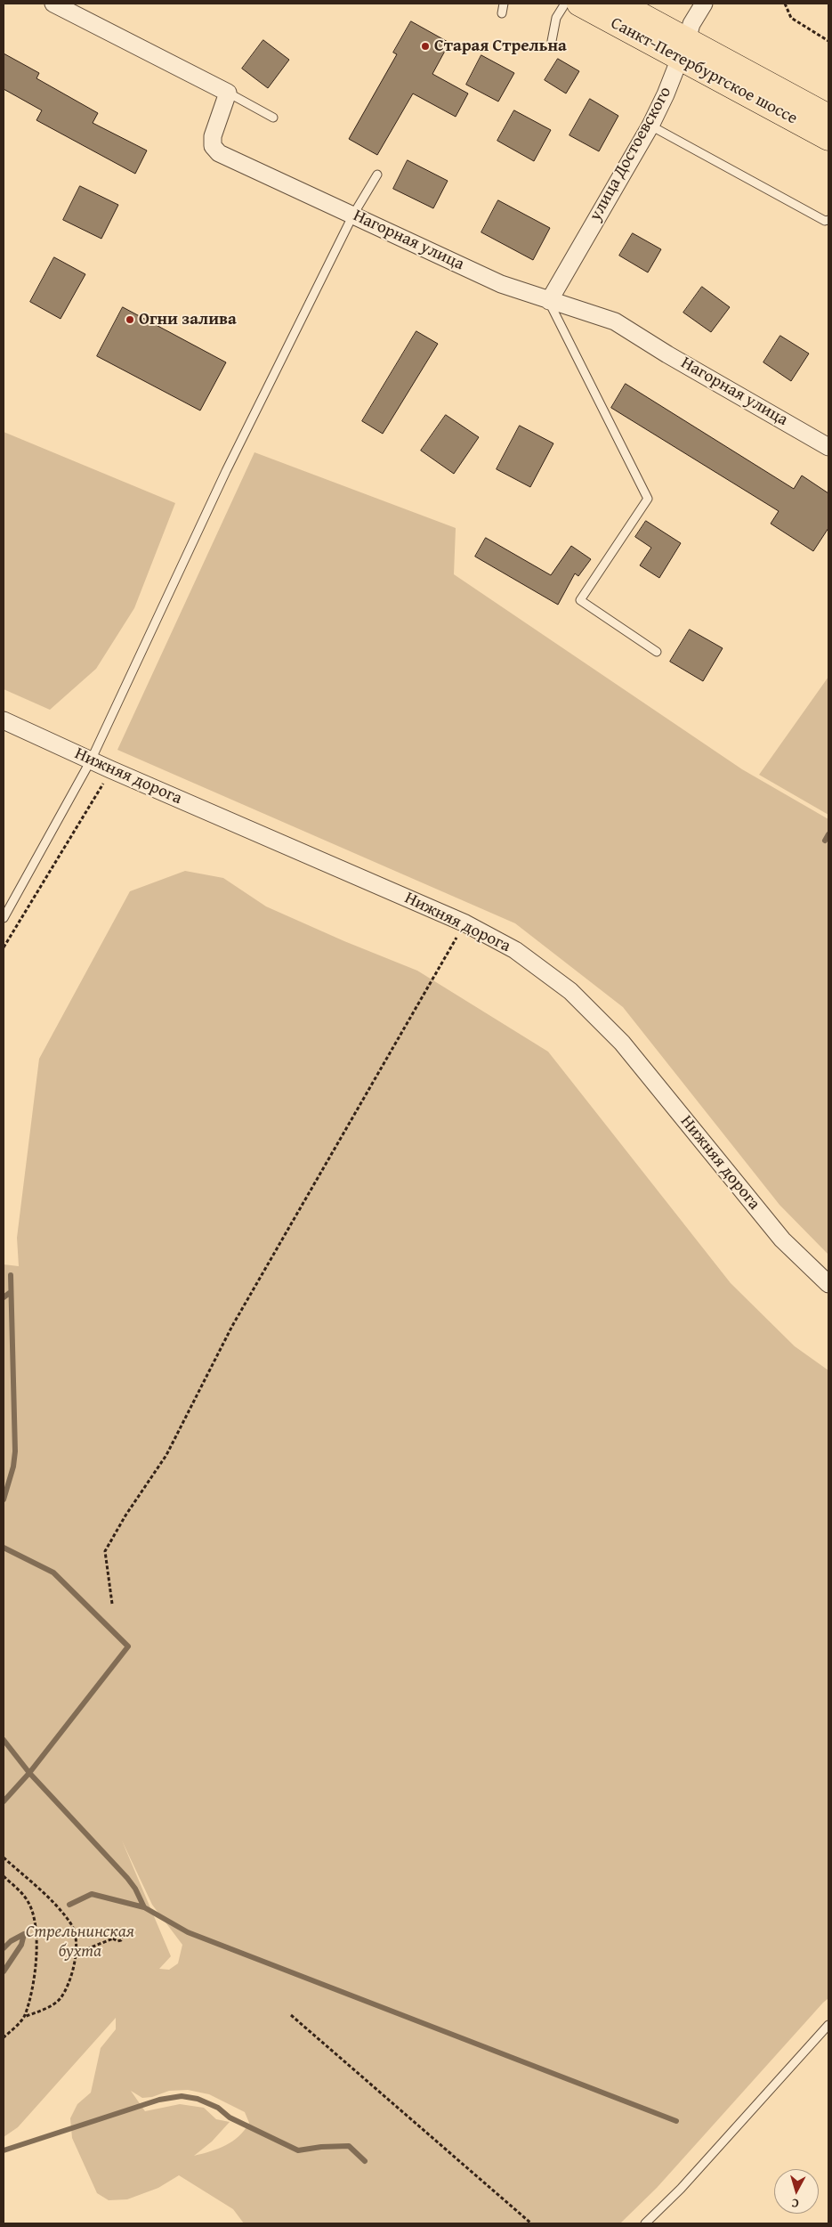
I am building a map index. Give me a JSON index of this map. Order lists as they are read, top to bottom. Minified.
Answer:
{"streets":{"main road":["Санкт-Петербургское шоссе"],"street":["улица Достоевского","Нагорная улица","Нижняя дорога"]},"crossings":[["Санкт-Петербургское шоссе","улица Достоевского"],["улица Достоевского","Нагорная улица"]],"parks":["Стрельнинская бухта"],"places":["Старая Стрельна","Огни залива"],"north":"bottom"}
